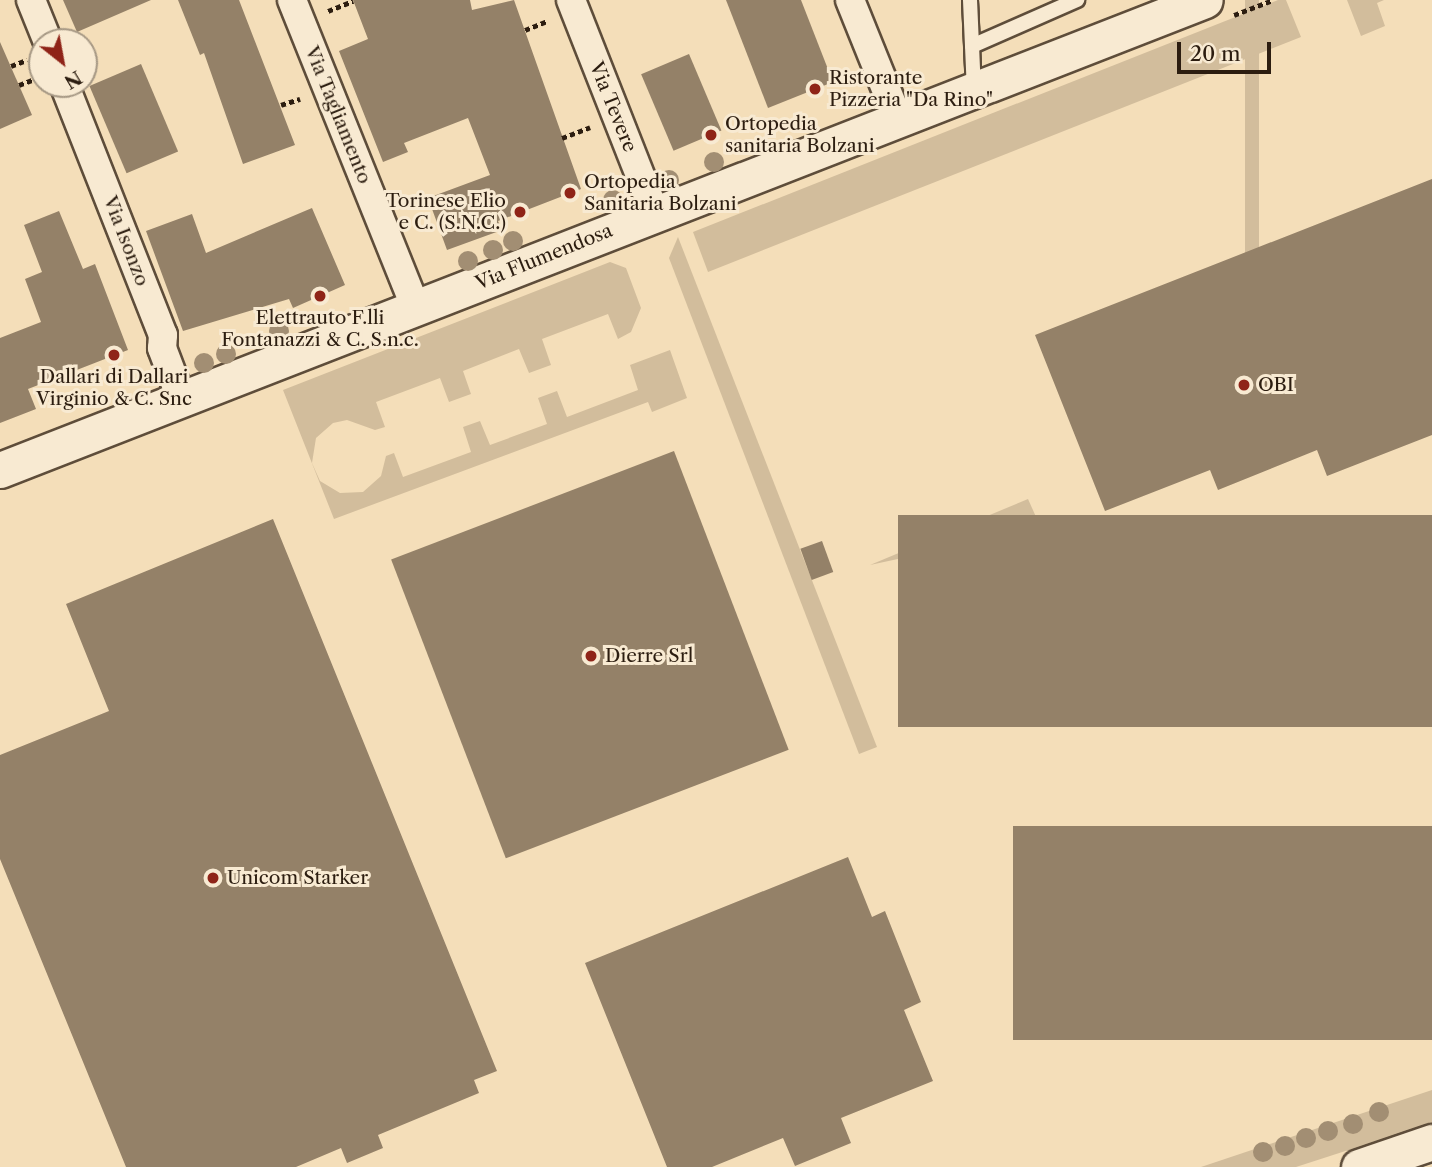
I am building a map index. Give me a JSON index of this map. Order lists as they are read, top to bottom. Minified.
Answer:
{"streets":{"street":["Via Tevere","Via Tagliamento","Via Isonzo","Via Flumendosa"]},"crossings":[["Via Tevere","Via Flumendosa"],["Via Tagliamento","Via Flumendosa"],["Via Isonzo","Via Flumendosa"]],"places":["Ristorante Pizzeria \"Da Rino\"","Ortopedia sanitaria Bolzani","Ortopedia Sanitaria Bolzani","Torinese Elio e C. (S.N.C.)","Elettrauto F.lli Fontanazzi & C. S.n.c.","Dallari di Dallari Virginio & C. Snc","OBI","Dierre Srl","Unicom Starker"],"scale_bar":"20 m","north":"bottom right"}
